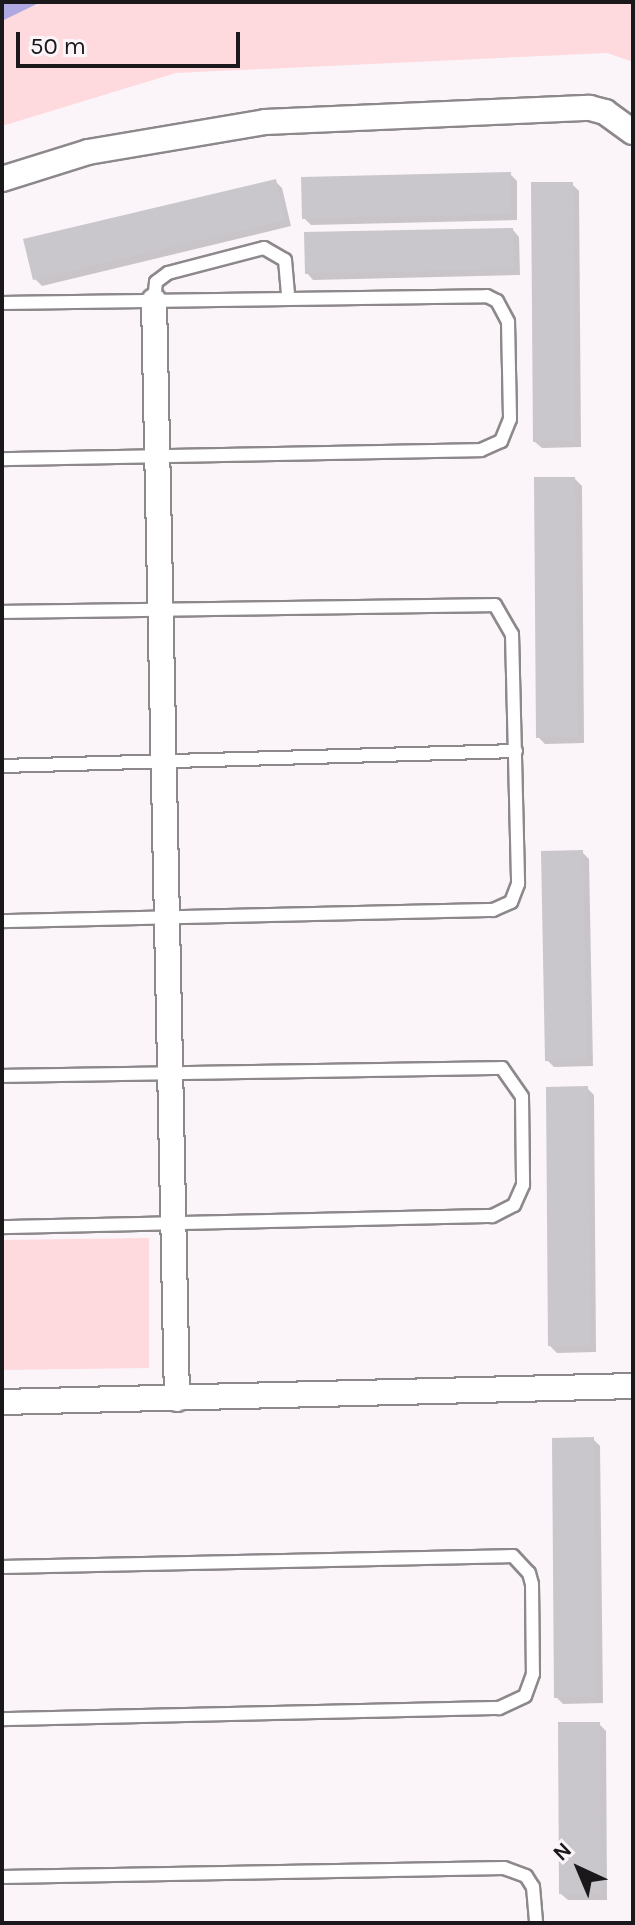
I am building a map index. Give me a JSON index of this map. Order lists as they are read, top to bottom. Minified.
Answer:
{"scale_bar":"50 m","north":"top left"}
